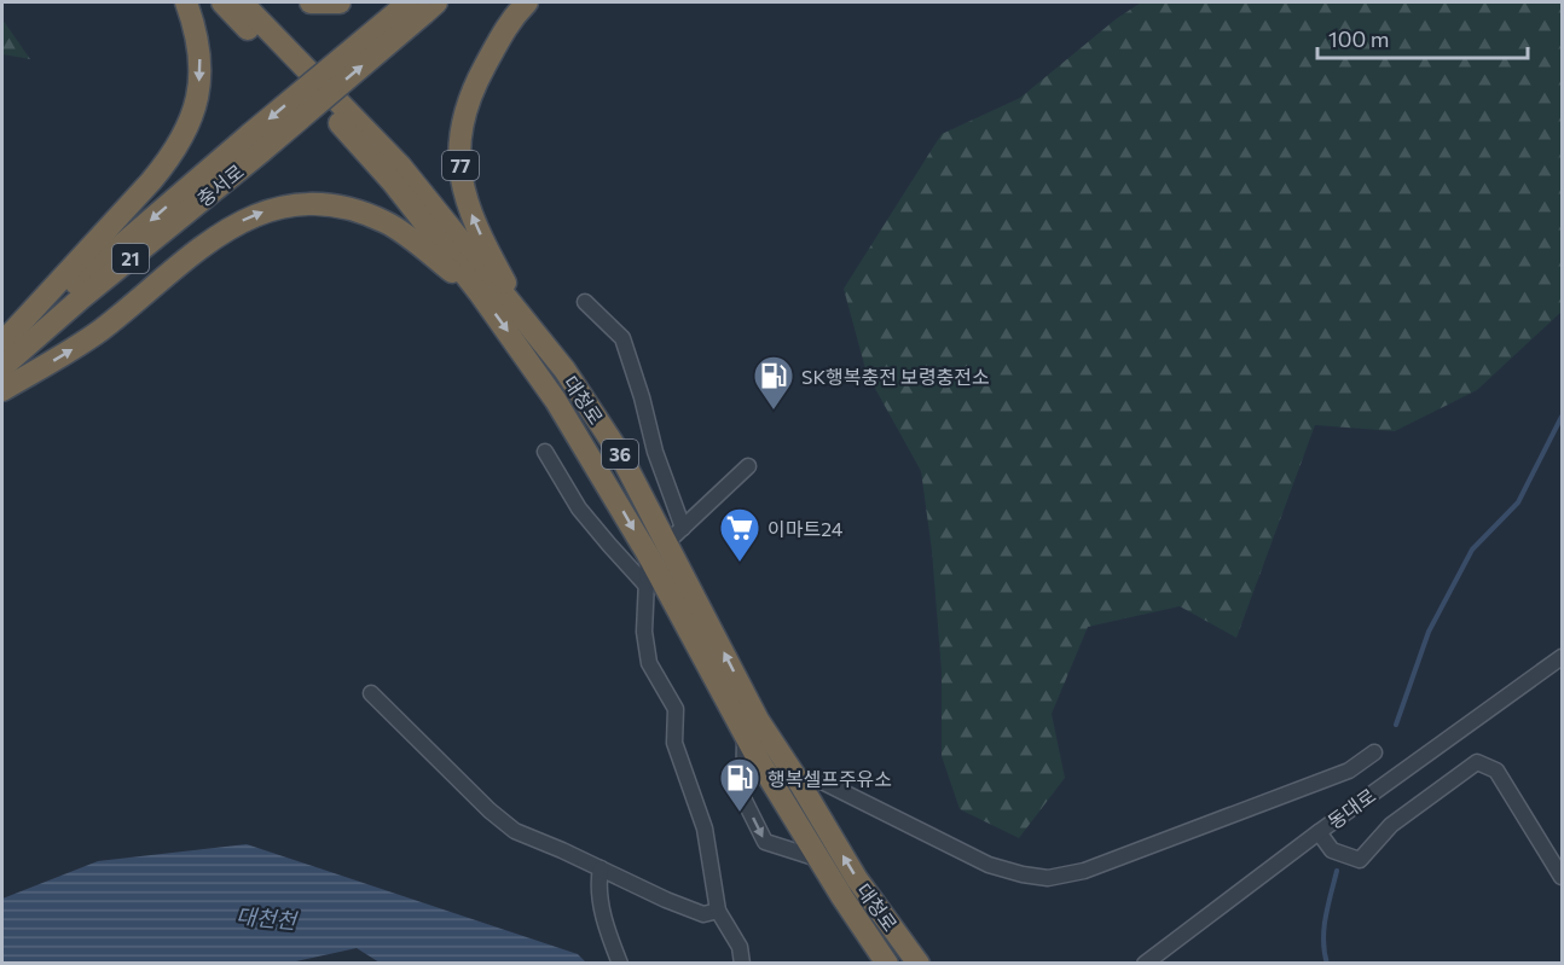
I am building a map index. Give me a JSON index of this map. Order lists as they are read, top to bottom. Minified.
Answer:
{"streets":{"highway":["77","충서로","21","대청로","36"],"street":["동대로"]},"crossings":[["77","대청로"],["충서로","21"]],"water":["대천천"],"places":{"fuel station":["SK행복충전 보령충전소","행복셀프주유소"],"supermarket":["이마트24"]},"scale_bar":"100 m"}
